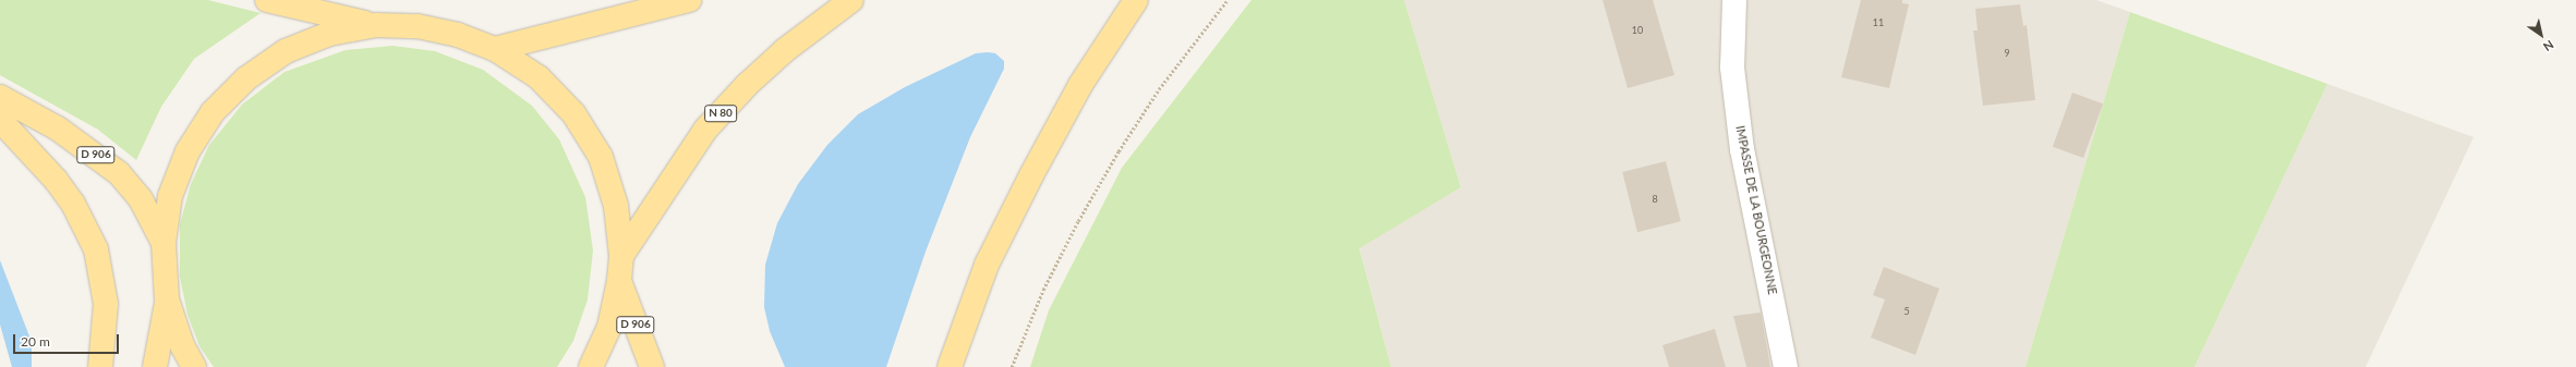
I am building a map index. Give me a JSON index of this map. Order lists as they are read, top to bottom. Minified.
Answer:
{"streets":{"main road":["N 80","D 906"],"street":["IMPASSE DE LA BOURGEONNE"]},"house_numbers":["11","10","9","8","5"],"scale_bar":"20 m","north":"bottom right"}
